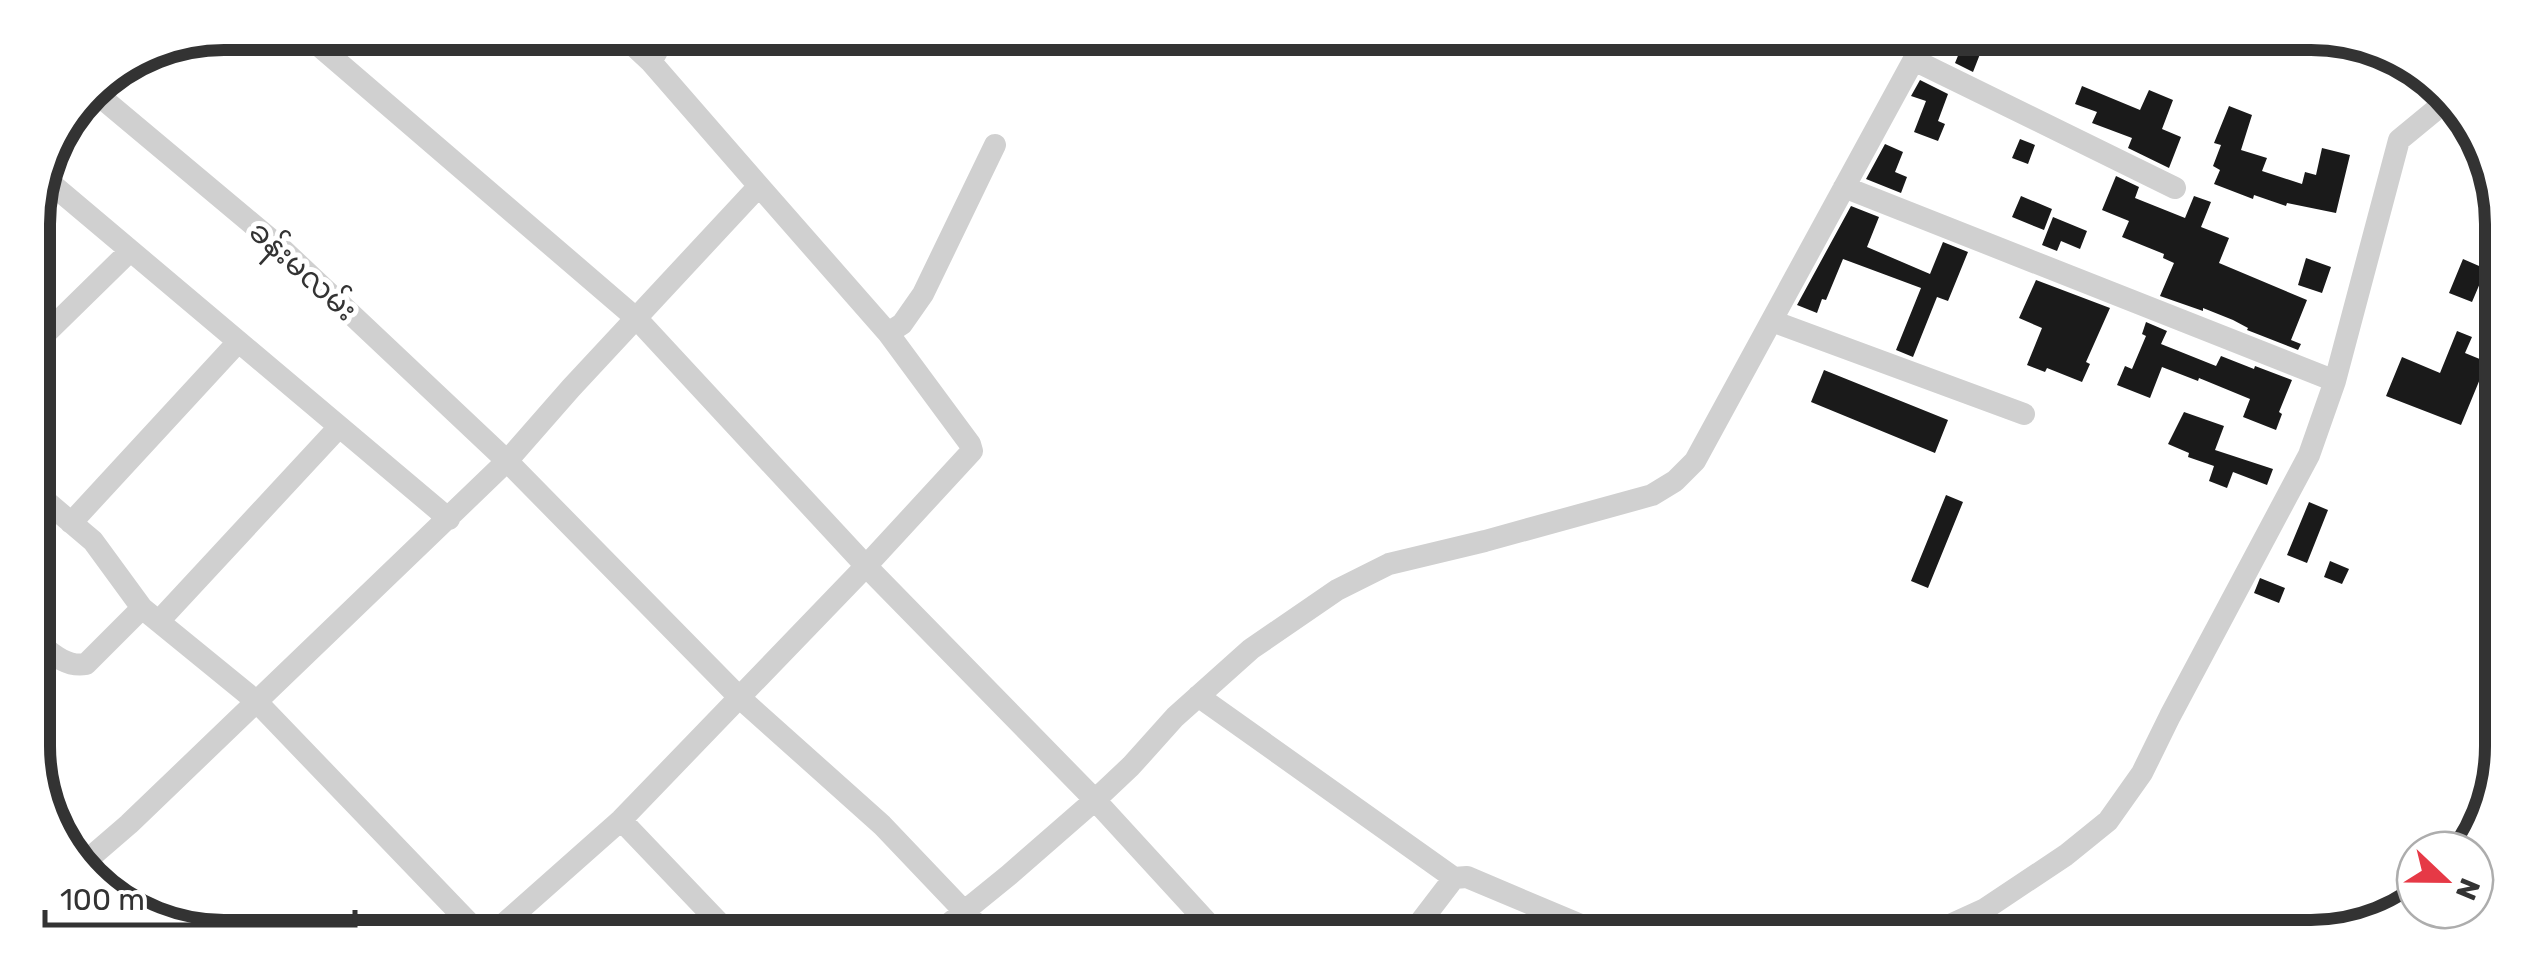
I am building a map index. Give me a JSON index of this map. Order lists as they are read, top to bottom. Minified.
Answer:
{"streets":{"street":["ခန်းမလမ်း"]},"scale_bar":"100 m","north":"right"}
